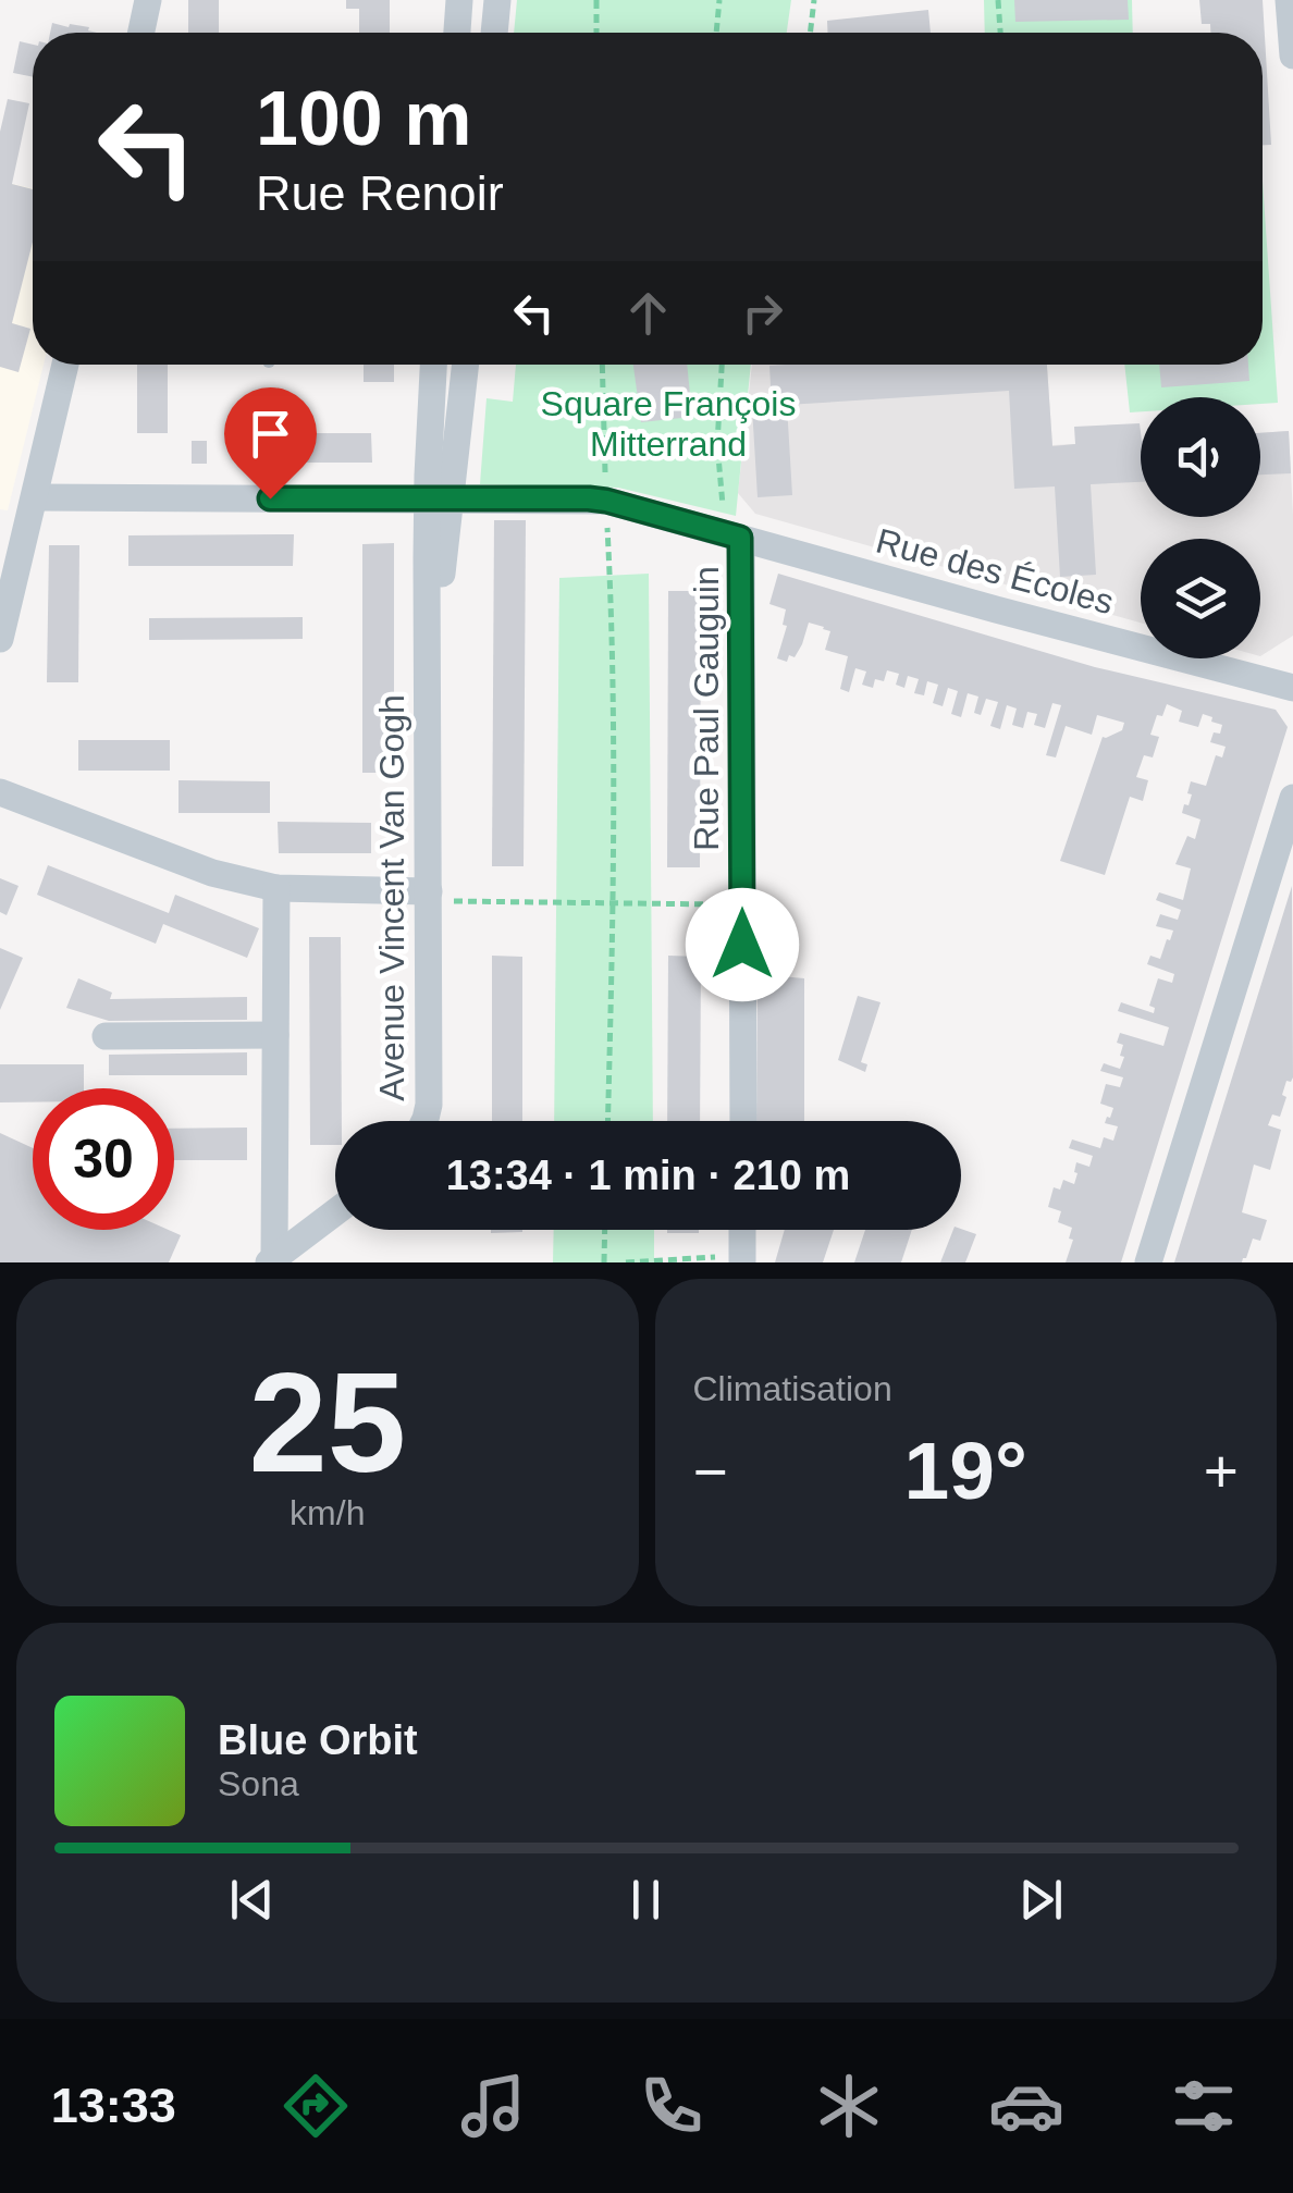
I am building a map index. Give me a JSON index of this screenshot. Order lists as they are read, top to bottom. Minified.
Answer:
{"streets":{"street":["Rue des Écoles","Rue Paul Gauguin","Avenue Vincent Van Gogh"]},"crossings":[["Rue des Écoles","Rue Paul Gauguin"],["Rue des Écoles","Avenue Vincent Van Gogh"]],"parks":["Square François Mitterrand"],"page":{"turn":["100 m","Rue Renoir"],"limit":"30","trip":"13:34 · 1 min · 210 m","tile":[["25","km/h"],"Climatisation"],"heat":["−","19°","+"],"song":["Blue Orbit","Sona"],"tabs":"13:33"}}
